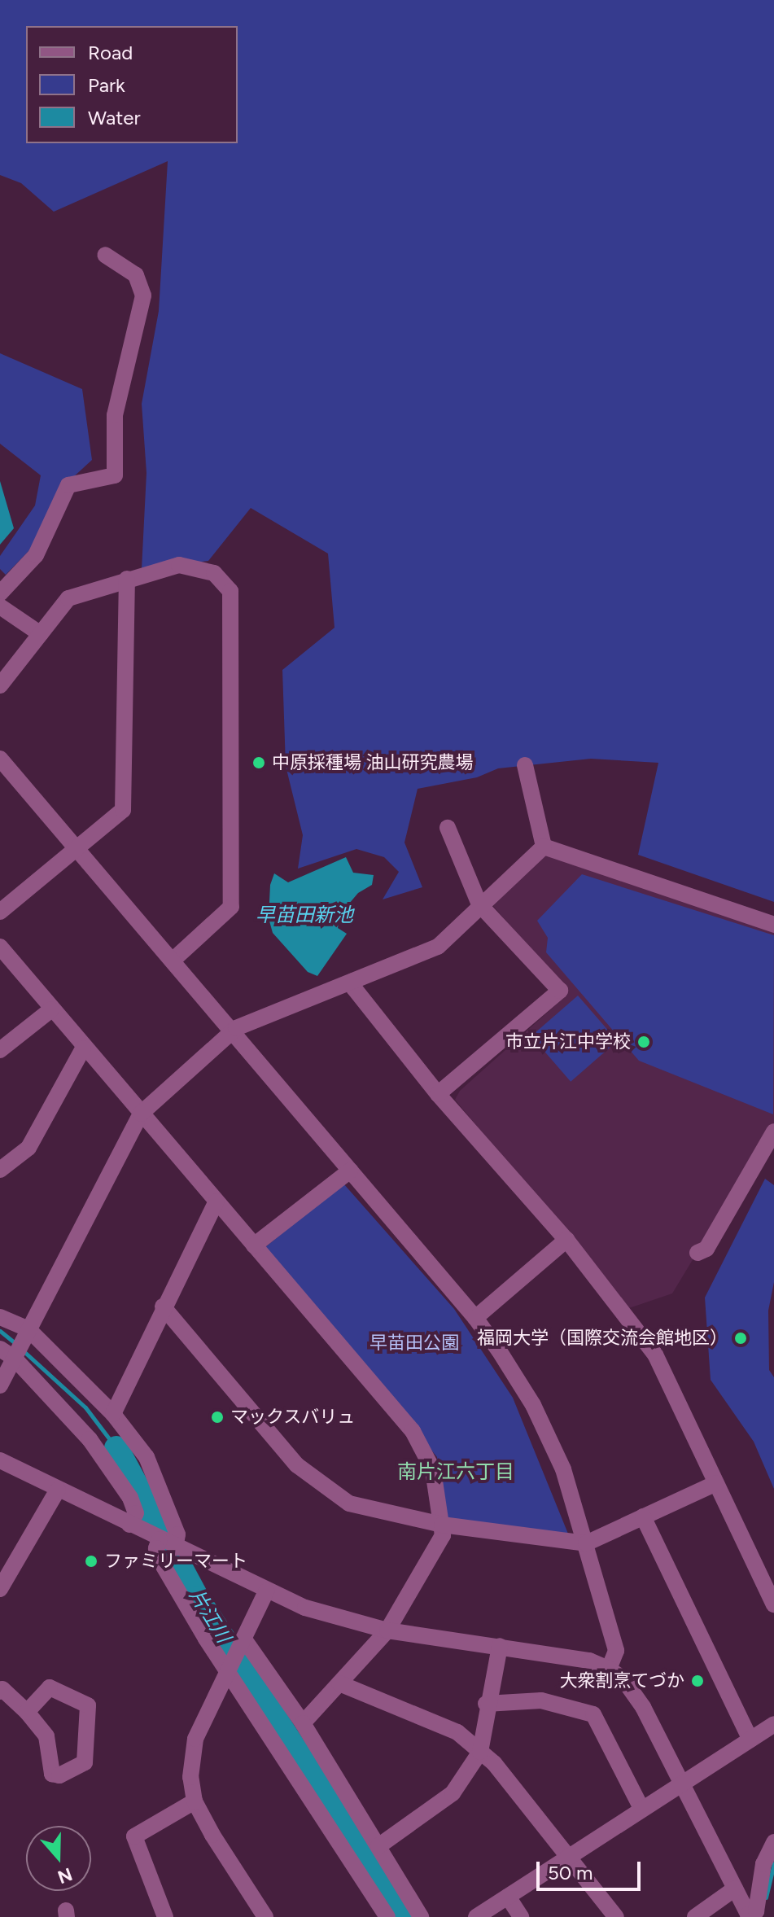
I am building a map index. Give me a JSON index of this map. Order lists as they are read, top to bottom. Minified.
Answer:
{"districts":["南片江六丁目"],"water":["早苗田新池","片江川"],"parks":["早苗田公園"],"places":["中原採種場 油山研究農場","市立片江中学校","福岡大学（国際交流会館地区）","マックスバリュ","ファミリーマート","大衆割烹てづか"],"legend":["Road","Park","Water"],"scale_bar":"50 m","north":"bottom"}
